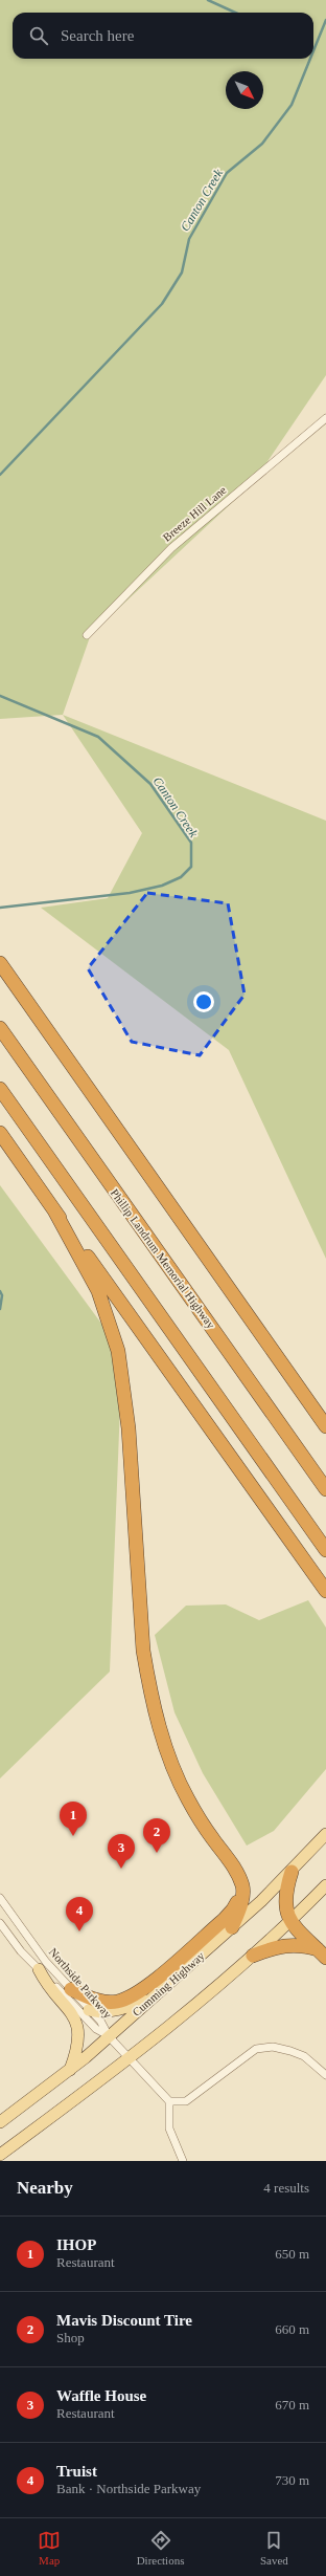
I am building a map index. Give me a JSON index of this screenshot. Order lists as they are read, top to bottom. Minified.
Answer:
{"streets":{"highway":["Phillip Landrum Memorial Highway"],"main road":["Cumming Highway"],"street":["Breeze Hill Lane","Northside Parkway"]},"crossings":[["Northside Parkway","Cumming Highway"]],"water":["Canton Creek"],"north":"bottom right","page":{"search":"Search here","pins":["1","2","3","4"],"heading":["Nearby","4 results"],"list":[{"mark":"1","name":"IHOP","note":"Restaurant","value":"650 m"},{"mark":"2","name":"Mavis Discount Tire","note":"Shop","value":"660 m"},{"mark":"3","name":"Waffle House","note":"Restaurant","value":"670 m"},{"mark":"4","name":"Truist","note":"Bank · Northside Parkway","value":"730 m"}],"nav":["Map","Directions","Saved"]}}
